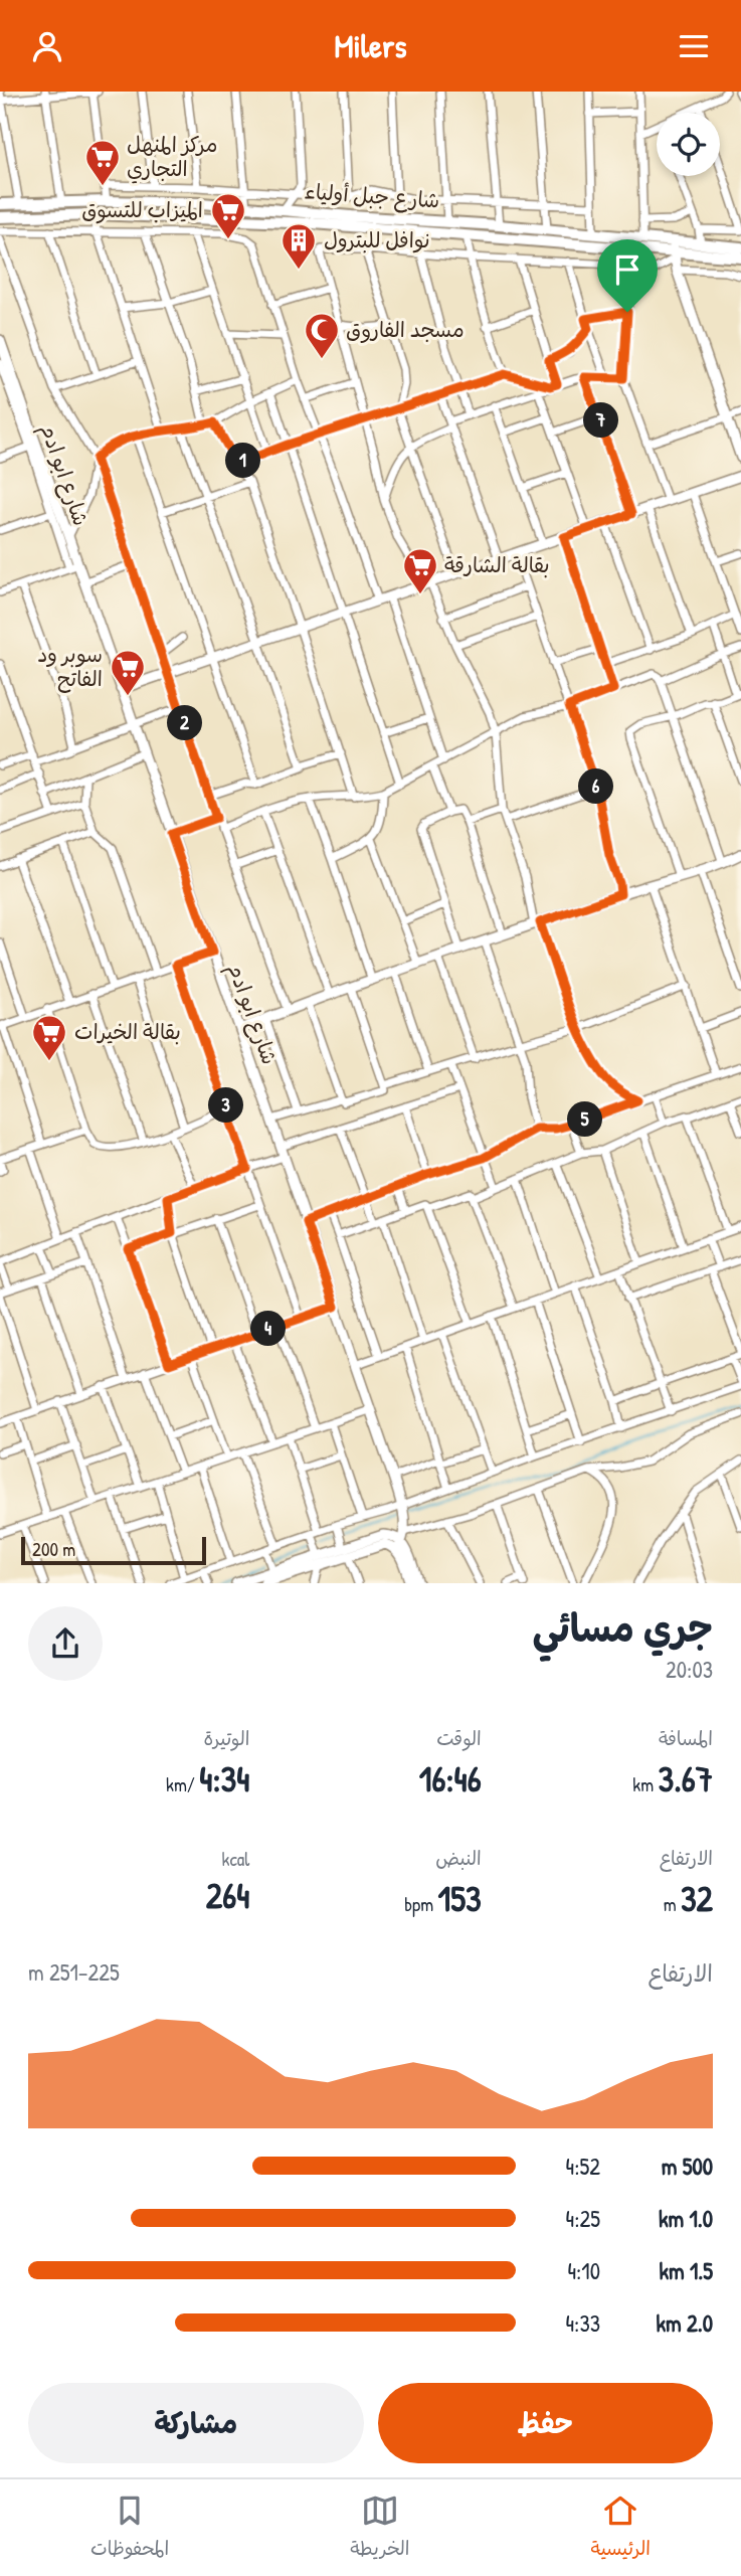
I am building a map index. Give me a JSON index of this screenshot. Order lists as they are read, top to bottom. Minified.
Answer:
{"streets":{"main road":["شارع جبل أولياء"],"street":["شارع ابو ادم"]},"places":{"supermarket":["مركز المنهل التجاري","الميزاب للتسوق","بقالة الشارقة","سوبر ود الفاتح","بقالة الخيرات"],"building":["نوافل للبترول"],"mosque":["مسجد الفاروق"]},"scale_bar":"200 m","page":{"header":"Milers","pins":["7","1","2","6","3","5","4"],"scale":"200 m","heading":["جري مسائي","20:03"],"stats":[["المسافة","3.67 km"],["الوقت","16:46"],["الوتيرة","4:34 /km"],["الارتفاع","32 m"],["النبض","153 bpm"],["kcal","264"]],"chart":["الارتفاع","225–251 m"],"list":[{"name":"500 m","note":"4:52"},{"name":"1.0 km","note":"4:25"},{"name":"1.5 km","note":"4:10"},{"name":"2.0 km","note":"4:33"}],"buttons":["حفظ","مشاركة"],"tabs":["الرئيسية","الخريطة","المحفوظات"]}}
